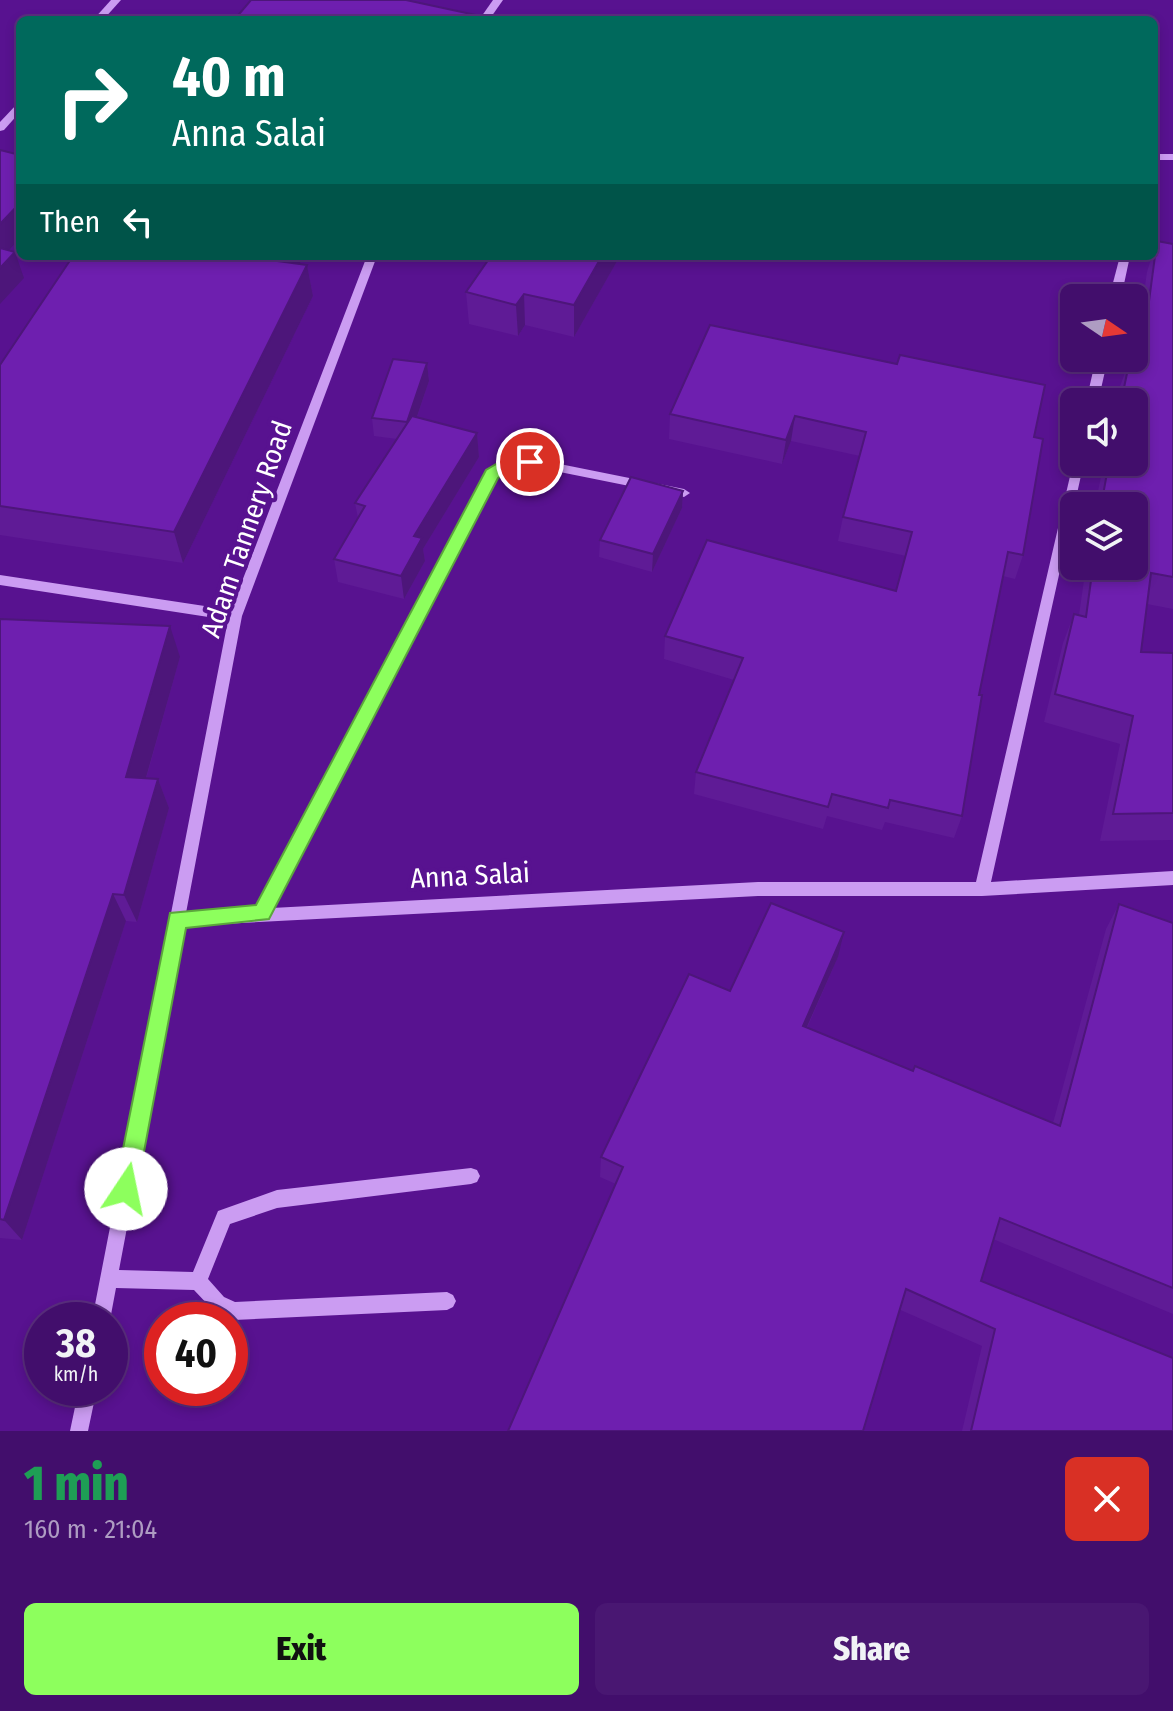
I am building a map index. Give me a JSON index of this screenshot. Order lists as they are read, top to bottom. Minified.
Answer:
{"streets":{"street":["Adam Tannery Road","Anna Salai"]},"crossings":[["Adam Tannery Road","Anna Salai"]],"north":"right","page":{"turn":["40 m","Anna Salai"],"then":"Then","speed":"38 km/h","limit":"40","heading":["1 min","160 m · 21:04"],"buttons":["Exit","Share"]}}
